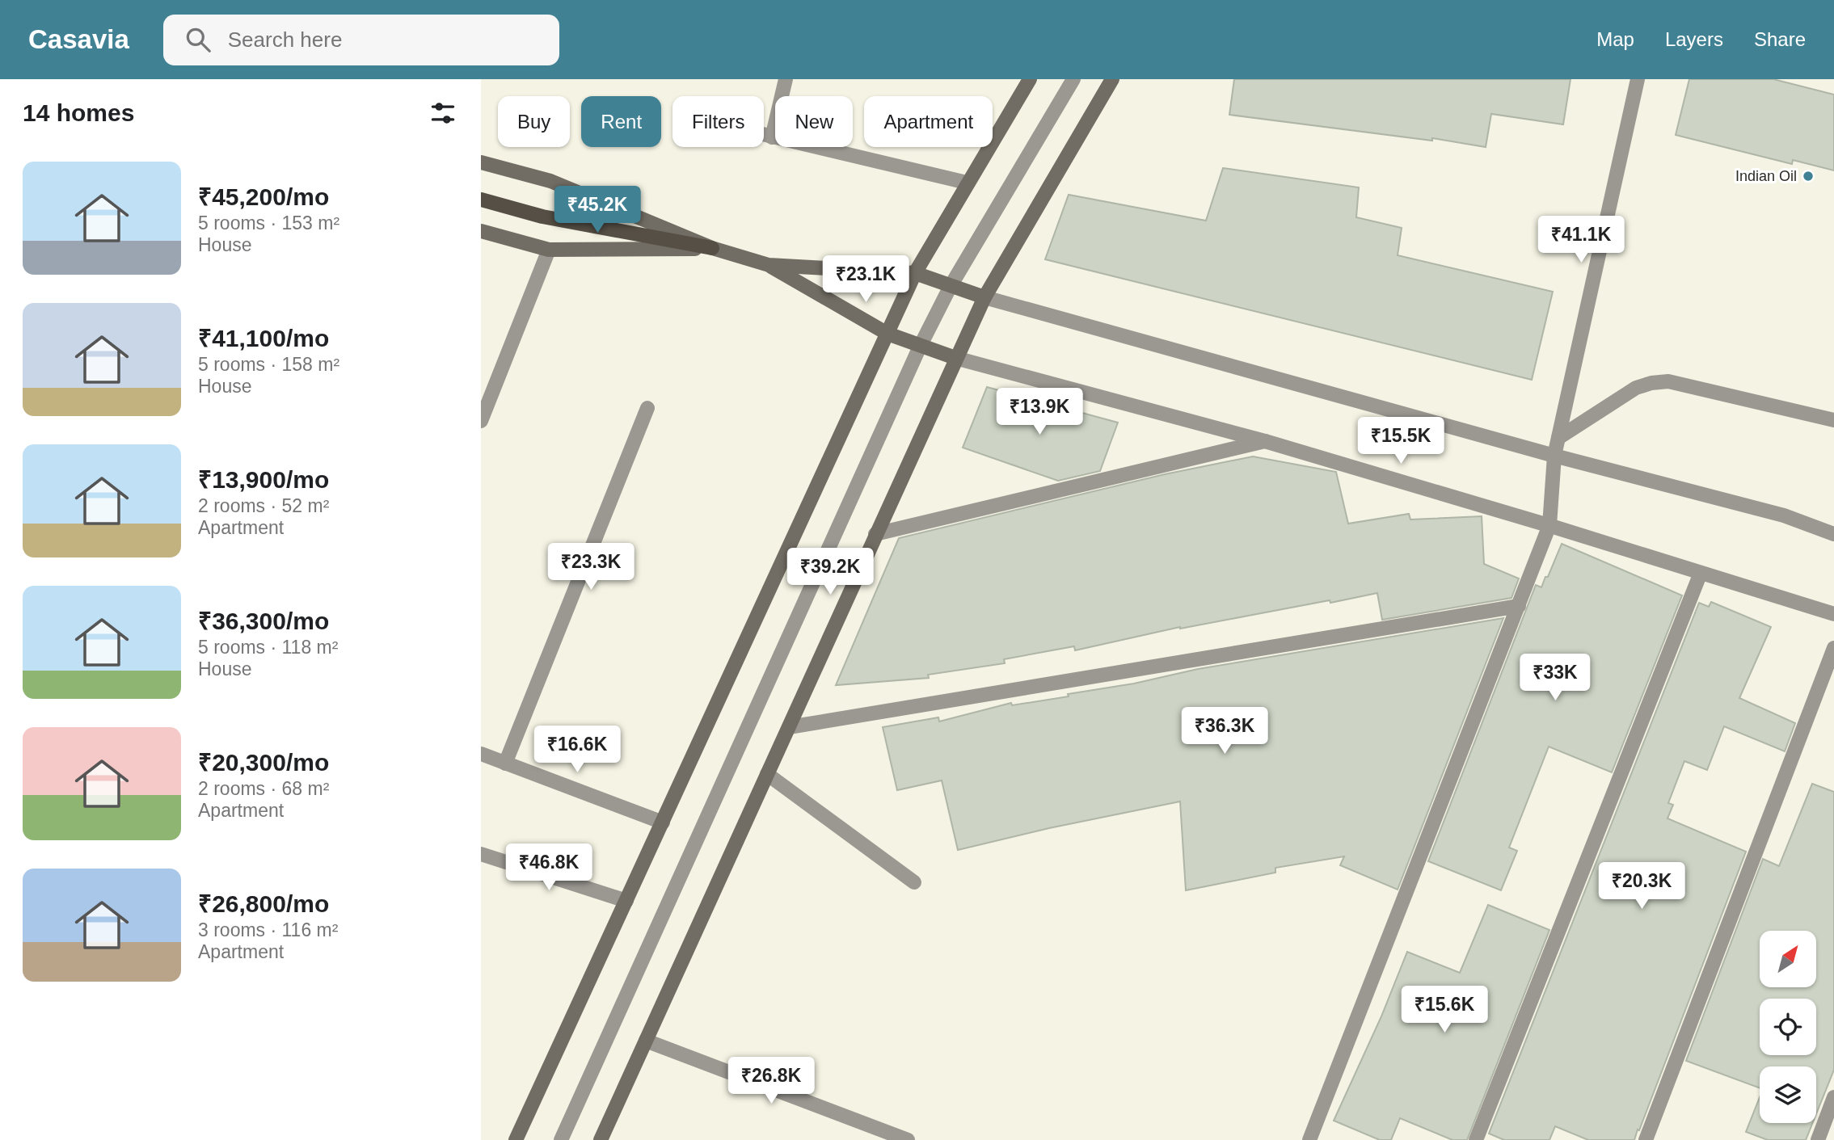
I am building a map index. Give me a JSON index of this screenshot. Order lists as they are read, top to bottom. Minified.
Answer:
{"places":["Indian Oil"],"north":"top right","page":{"header":"Casavia","search":"Search here","nav":["Map","Layers","Share"],"heading":"14 homes","chip":["Buy","Rent","Filters","New","Apartment"],"list":[{"name":"₹45,200/mo","note":"5 rooms · 153 m² · House"},{"name":"₹41,100/mo","note":"5 rooms · 158 m² · House"},{"name":"₹13,900/mo","note":"2 rooms · 52 m² · Apartment"},{"name":"₹36,300/mo","note":"5 rooms · 118 m² · House"},{"name":"₹20,300/mo","note":"2 rooms · 68 m² · Apartment"},{"name":"₹26,800/mo","note":"3 rooms · 116 m² · Apartment"}],"price":["₹45.2K","₹41.1K","₹23.1K","₹13.9K","₹15.5K","₹23.3K","₹39.2K","₹33K","₹36.3K","₹16.6K","₹46.8K","₹20.3K","₹15.6K","₹26.8K"]}}
